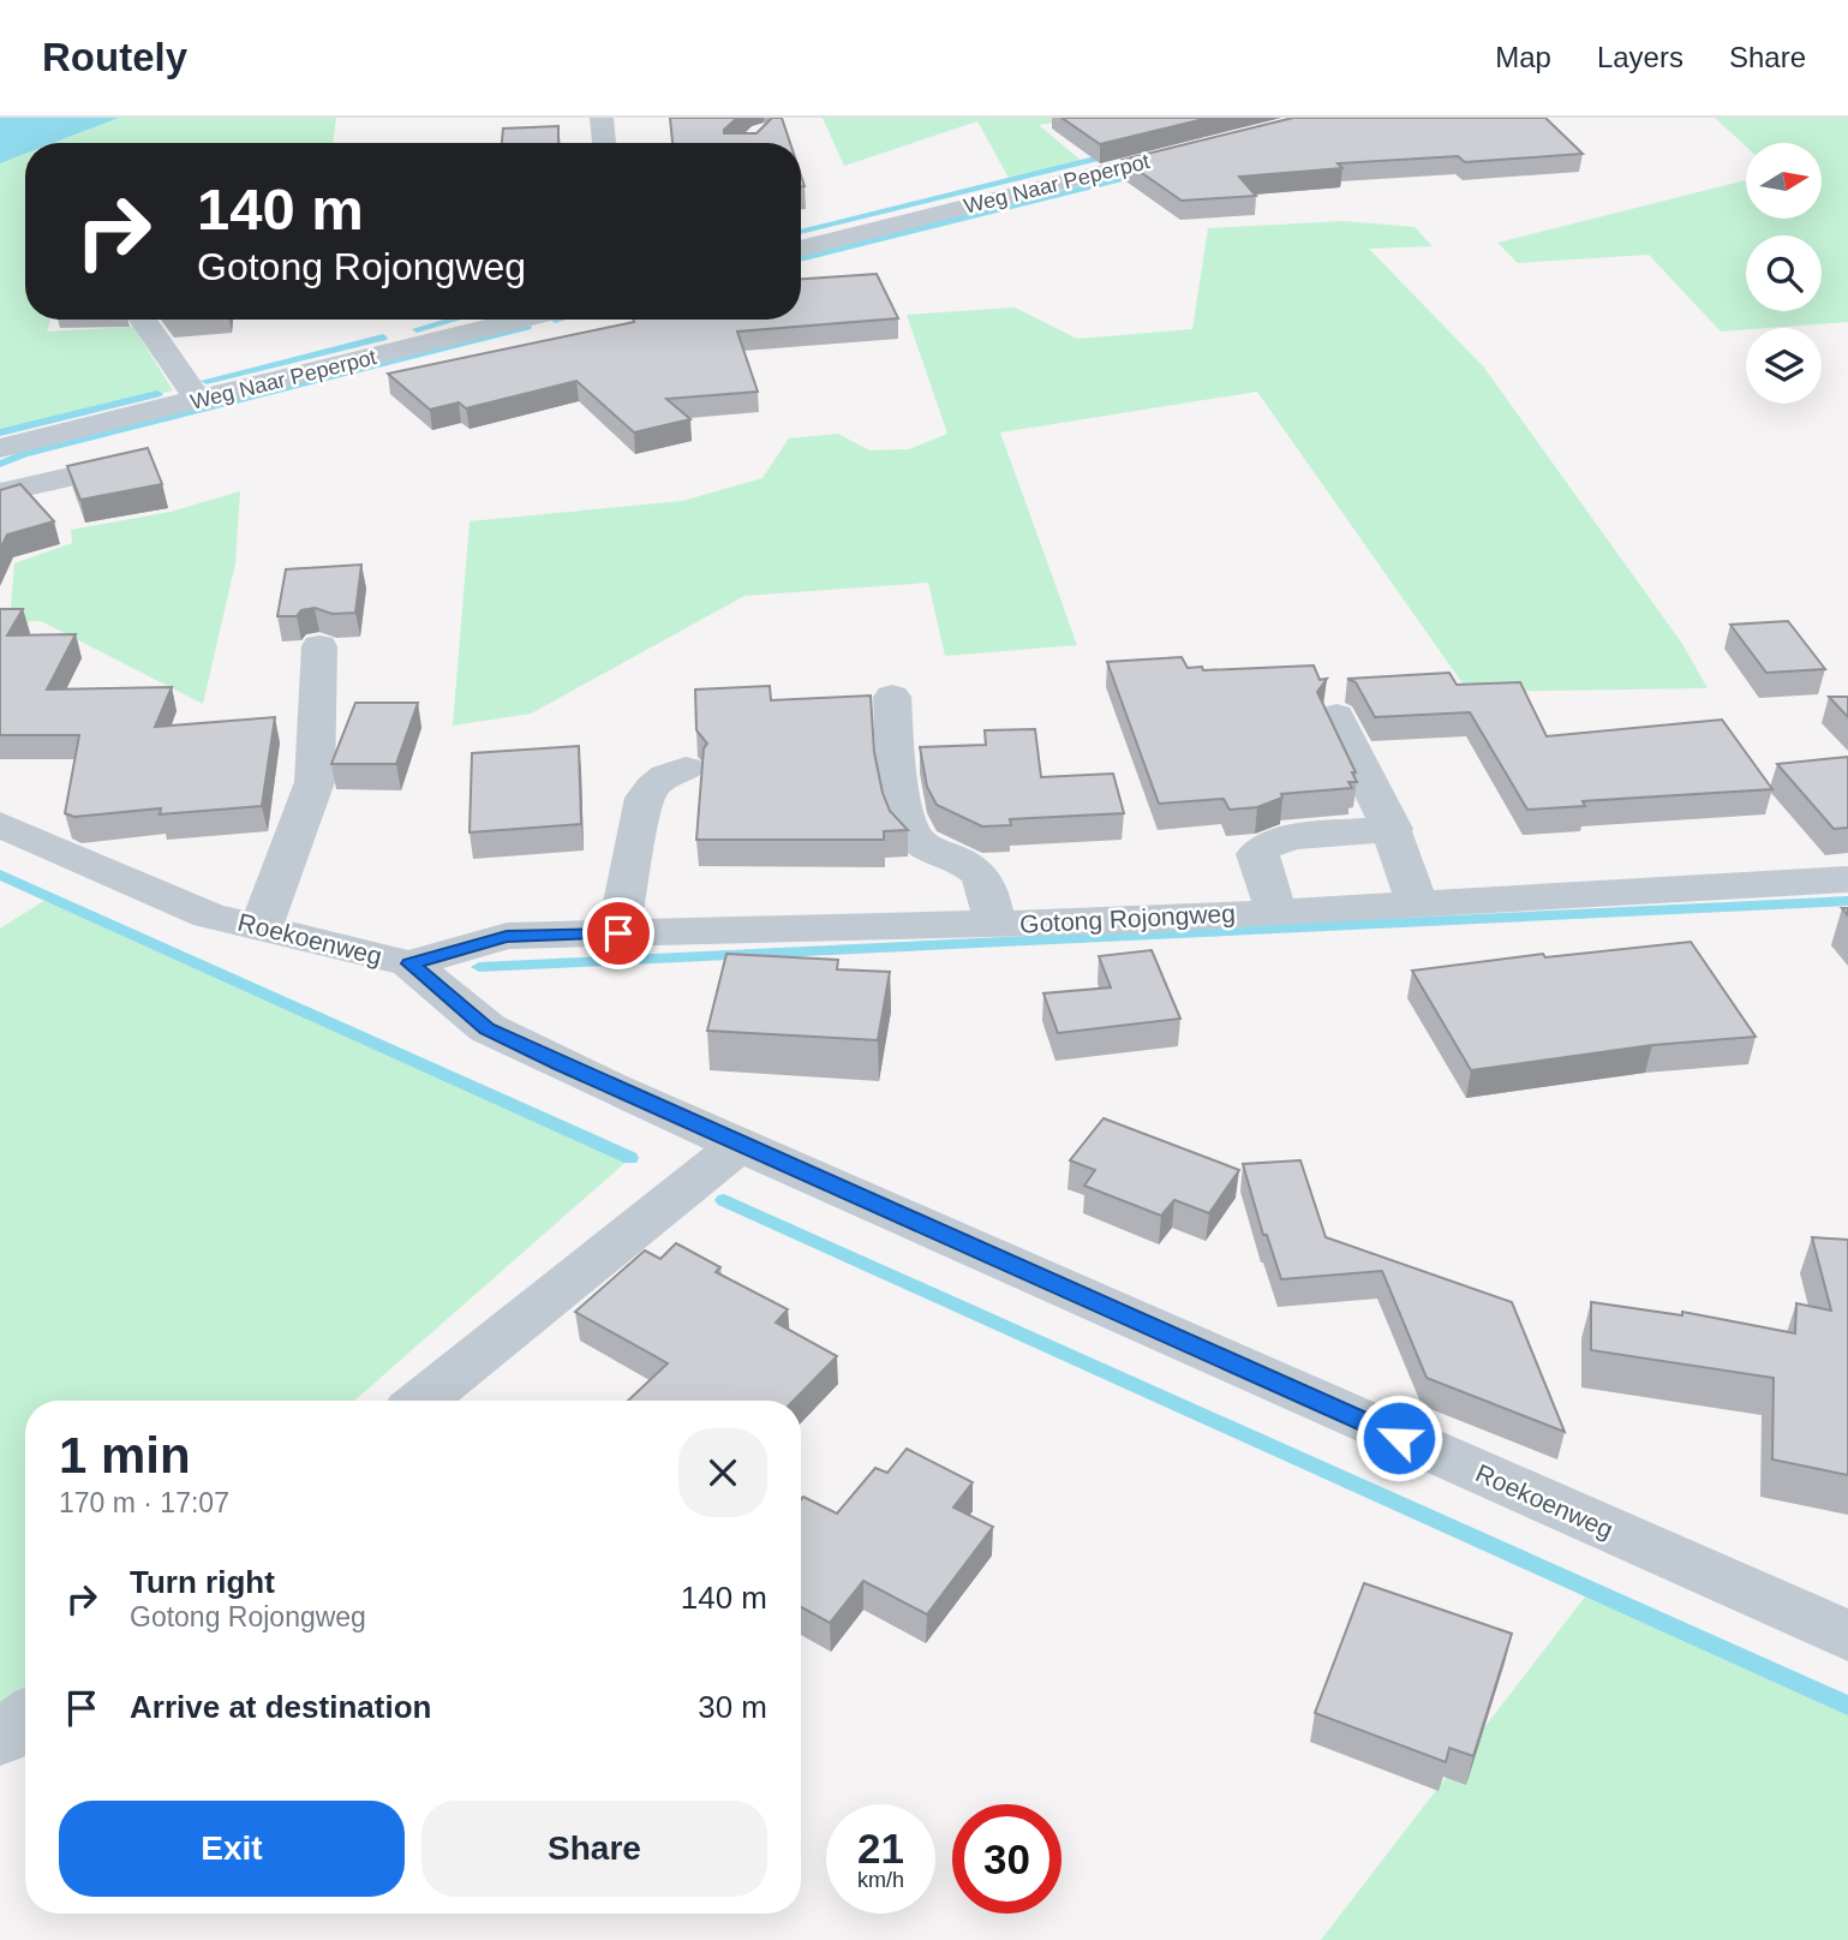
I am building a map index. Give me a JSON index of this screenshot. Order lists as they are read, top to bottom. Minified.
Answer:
{"streets":{"street":["Weg Naar Peperpot","Gotong Rojongweg","Roekoenweg"]},"crossings":[["Gotong Rojongweg","Roekoenweg"]],"north":"right","page":{"header":"Routely","nav":["Map","Layers","Share"],"turn":["140 m","Gotong Rojongweg"],"heading":["1 min","170 m · 17:07"],"list":[{"name":"Turn right","note":"Gotong Rojongweg","value":"140 m"},{"name":"Arrive at destination","value":"30 m"}],"buttons":["Exit","Share"],"speed":"21 km/h","limit":"30"}}
